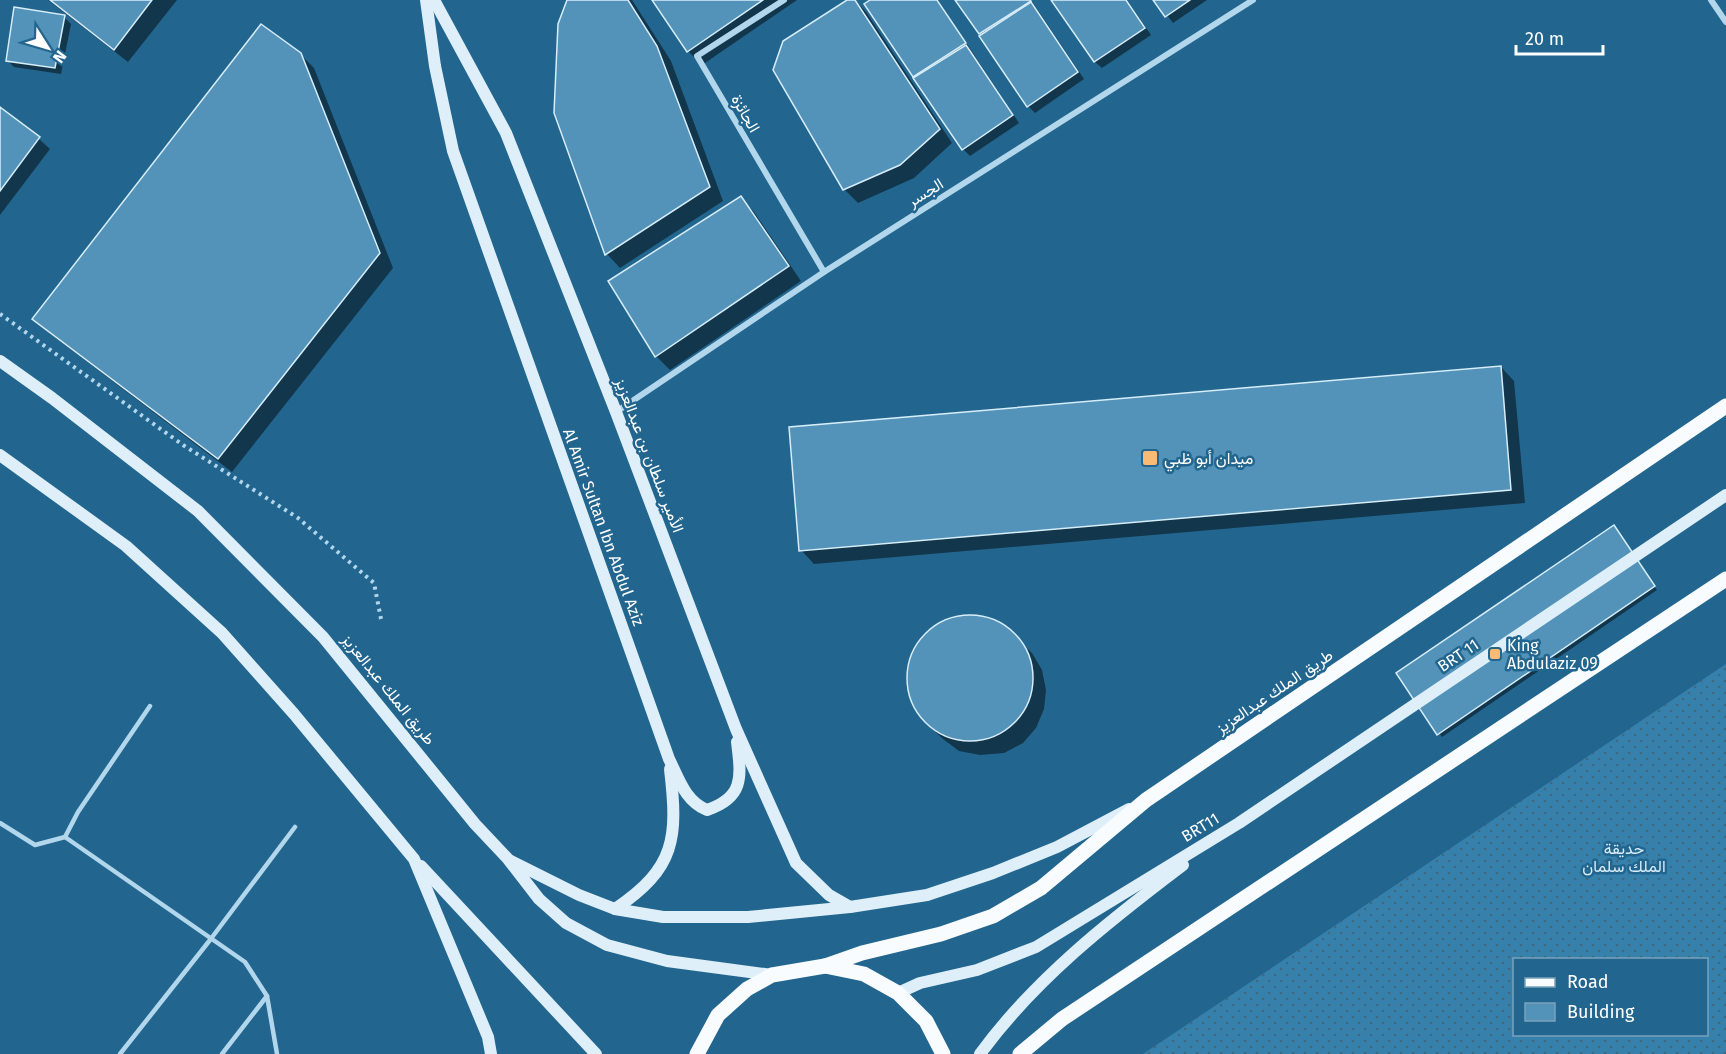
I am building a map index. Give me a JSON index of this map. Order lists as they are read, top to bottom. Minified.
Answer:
{"streets":{"main road":["الأمير سلطان بن عبدالعزيز","Al Amir Sultan Ibn Abdul Aziz","BRT 11","طريق الملك عبدالعزيز","BRT11"],"street":["الجائزة","الجسر"]},"crossings":[["الجائزة","الجسر"],["الجسر","الأمير سلطان بن عبدالعزيز"],["الأمير سلطان بن عبدالعزيز","Al Amir Sultan Ibn Abdul Aziz"],["BRT 11","BRT11"]],"parks":["حديقة الملك سلمان"],"places":{"transit":["ميدان أبو ظبي","King Abdulaziz 09"]},"legend":["Road","Building"],"scale_bar":"20 m","north":"bottom right"}
